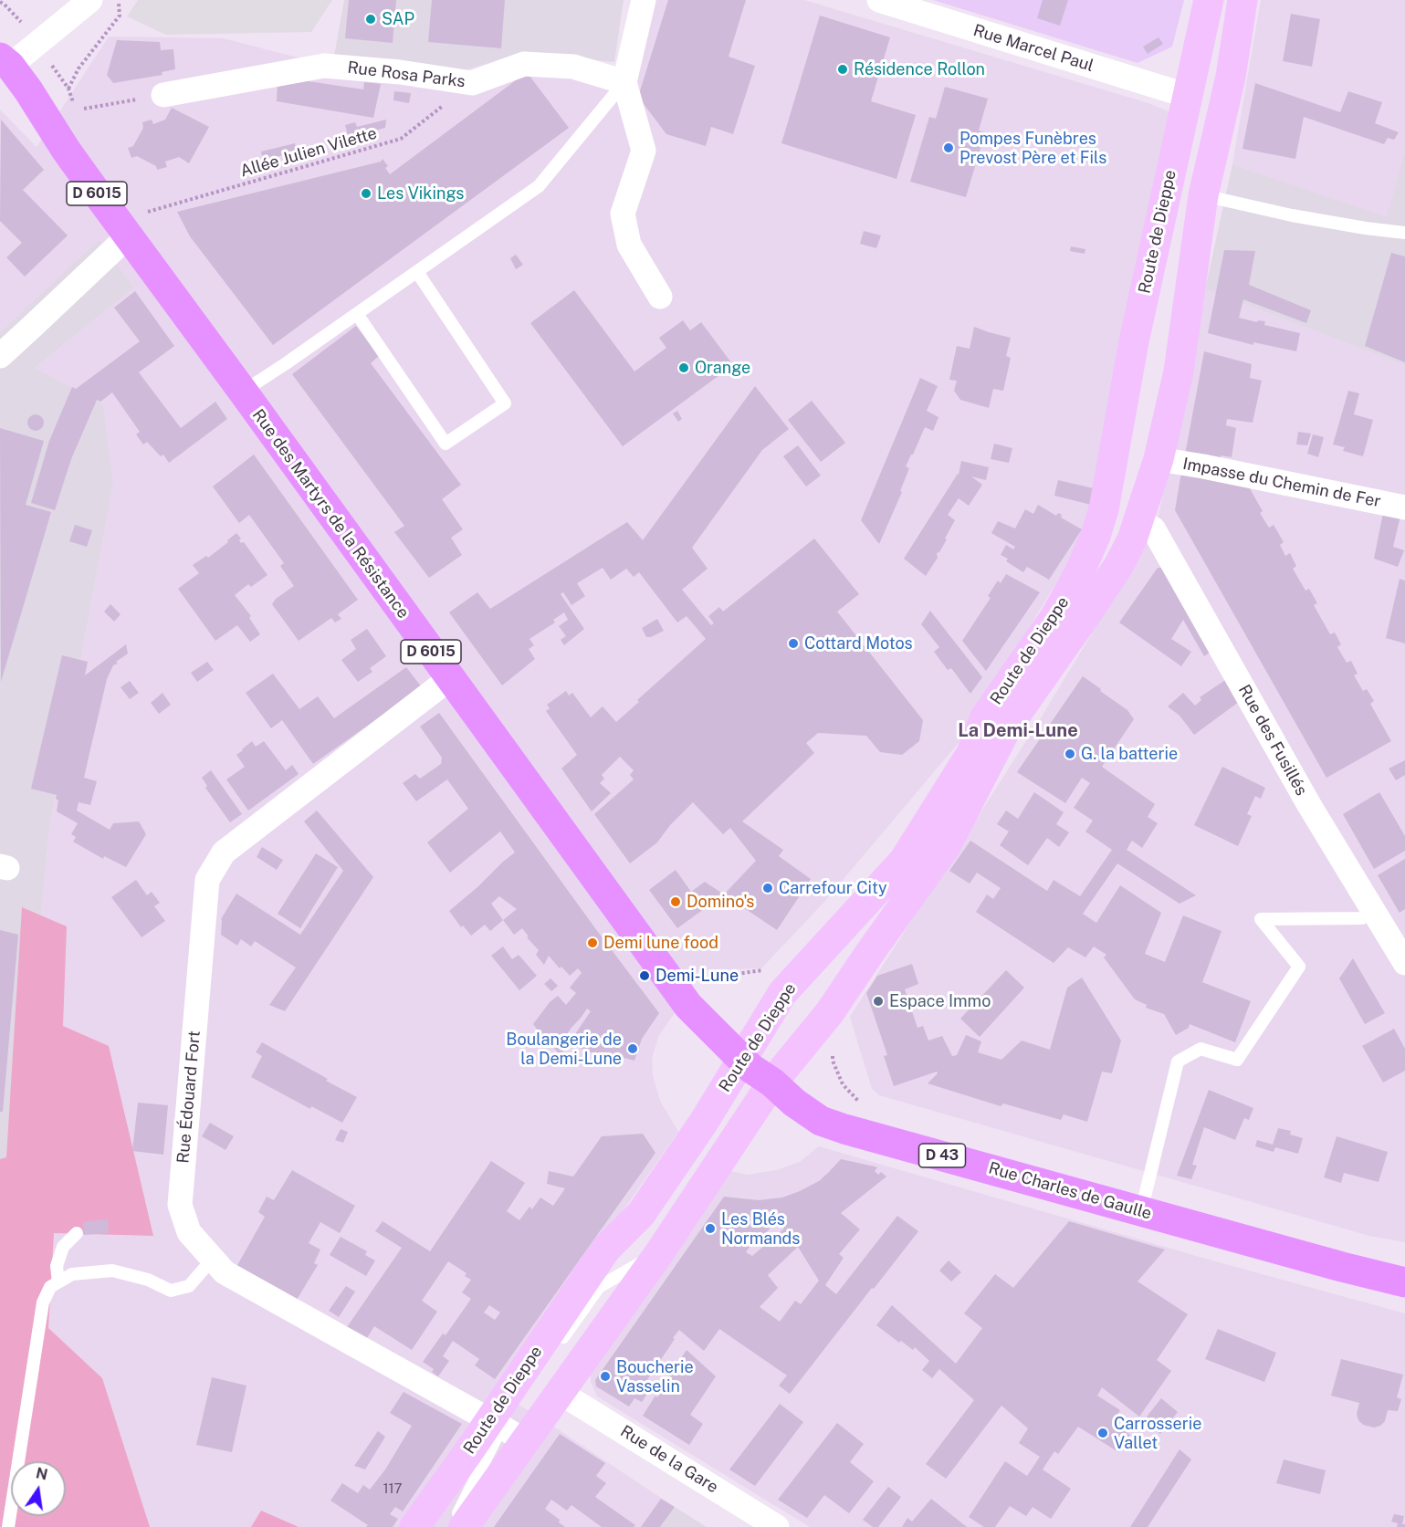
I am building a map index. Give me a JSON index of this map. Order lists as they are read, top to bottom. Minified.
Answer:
{"streets":{"main road":["D 6015","Route de Dieppe","Rue des Martyrs de la Résistance","D 43","Rue Charles de Gaulle"],"street":["Rue Marcel Paul","Rue Rosa Parks","Impasse du Chemin de Fer","Rue des Fusillés","Rue Édouard Fort","Rue de la Gare"],"path":["Allée Julien Vilette"]},"crossings":[["Rue Marcel Paul","Route de Dieppe"],["Rue Rosa Parks","Allée Julien Vilette"],["Route de Dieppe","Impasse du Chemin de Fer"],["Route de Dieppe","Rue des Martyrs de la Résistance"],["Route de Dieppe","Rue des Fusillés"],["Route de Dieppe","Rue Édouard Fort"],["Route de Dieppe","Rue Charles de Gaulle"],["Route de Dieppe","Rue de la Gare"],["Rue des Martyrs de la Résistance","Rue Édouard Fort"],["Rue des Martyrs de la Résistance","Rue Charles de Gaulle"]],"districts":["La Demi-Lune"],"places":["SAP","Résidence Rollon","Pompes Funèbres Prevost Père et Fils","Les Vikings","Orange","Cottard Motos","G. la batterie","Carrefour City","Domino's","Demi lune food","Demi-Lune","Espace Immo","Boulangerie de la Demi-Lune","Les Blés Normands","Boucherie Vasselin","Carrosserie Vallet"],"house_numbers":["117"],"north":"top"}
